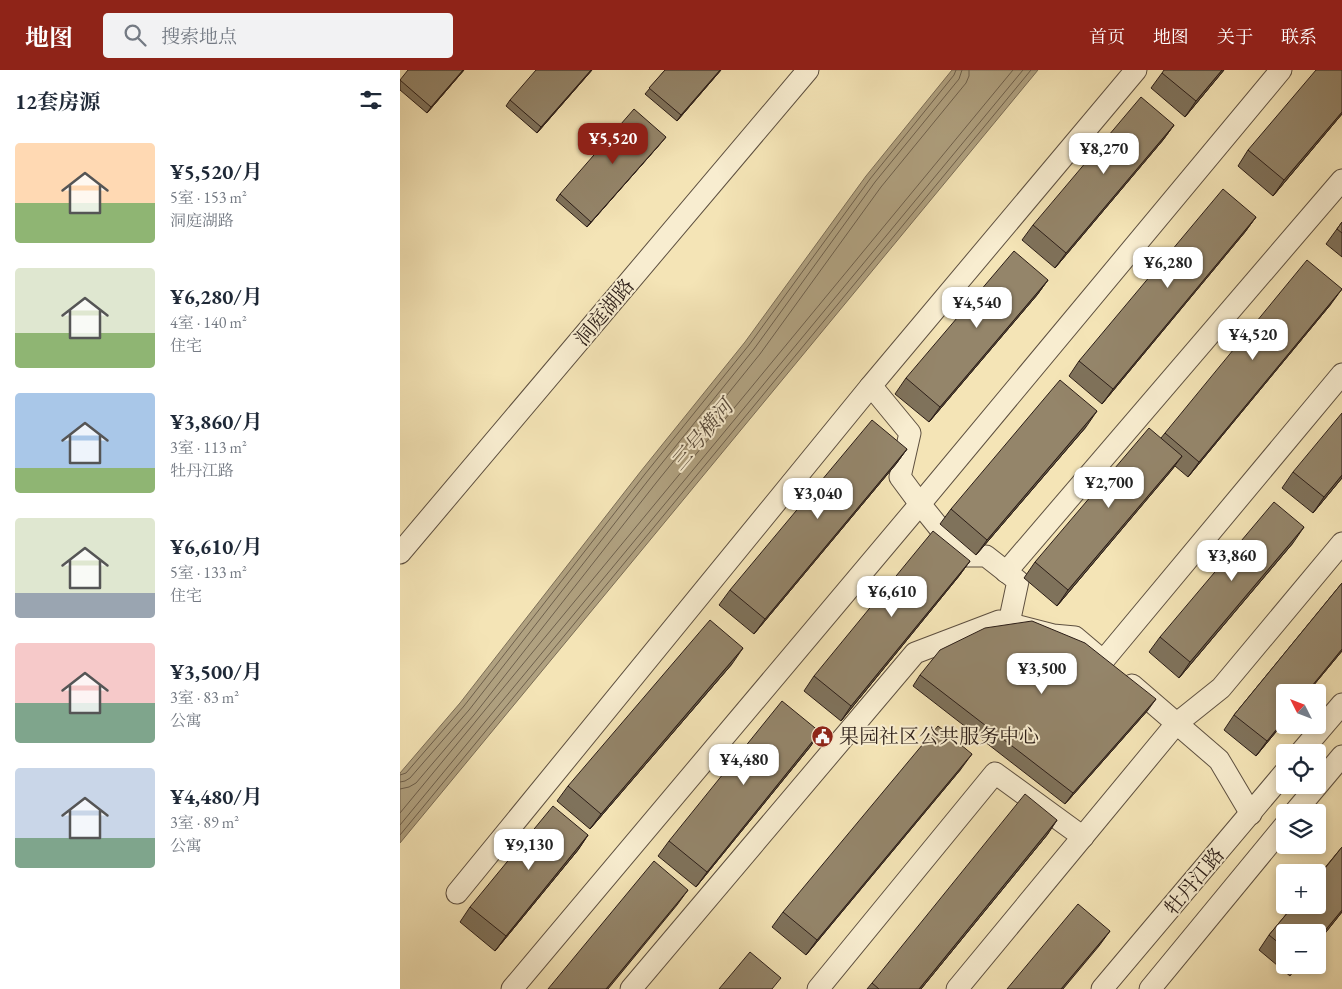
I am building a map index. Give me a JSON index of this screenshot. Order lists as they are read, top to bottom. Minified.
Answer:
{"streets":{"street":["洞庭湖路","牡丹江路"]},"water":["三号横河"],"places":{"public building":["果园社区公共服务中心"]},"north":"top left","page":{"header":"地图","search":"搜索地点","nav":["首页","地图","关于","联系"],"heading":"12套房源","price":["¥5,520","¥8,270","¥6,280","¥4,540","¥4,520","¥2,700","¥3,040","¥3,860","¥6,610","¥3,500","¥4,480","¥9,130"],"list":[{"name":"¥5,520/月","note":"5室 · 153 m² · 洞庭湖路"},{"name":"¥6,280/月","note":"4室 · 140 m² · 住宅"},{"name":"¥3,860/月","note":"3室 · 113 m² · 牡丹江路"},{"name":"¥6,610/月","note":"5室 · 133 m² · 住宅"},{"name":"¥3,500/月","note":"3室 · 83 m² · 公寓"},{"name":"¥4,480/月","note":"3室 · 89 m² · 公寓"}],"map_buttons":["+","−"]}}
